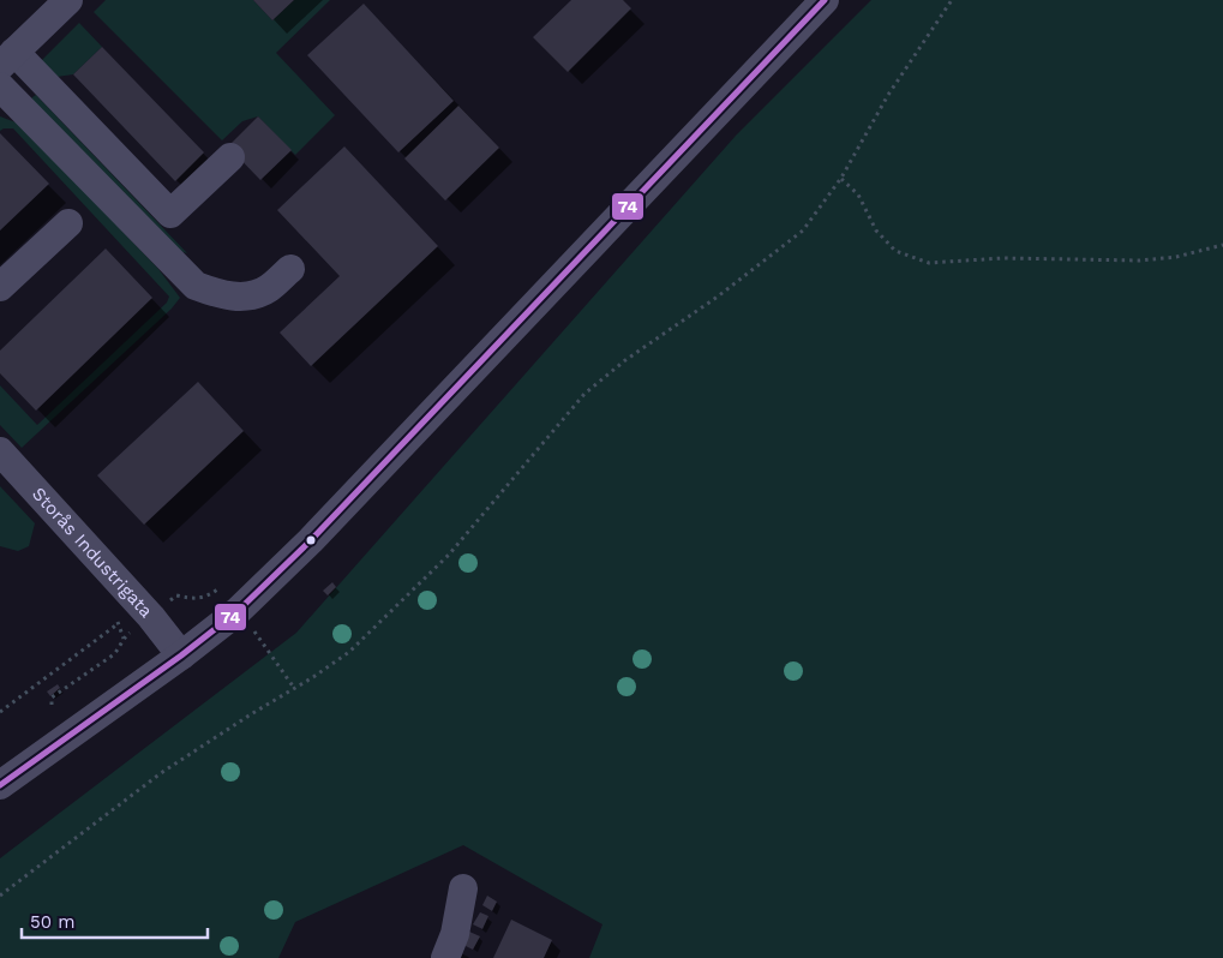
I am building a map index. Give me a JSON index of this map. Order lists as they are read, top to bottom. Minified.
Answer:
{"streets":{"street":["Storås Industrigata"]},"lines":["transit line 74"],"scale_bar":"50 m"}
